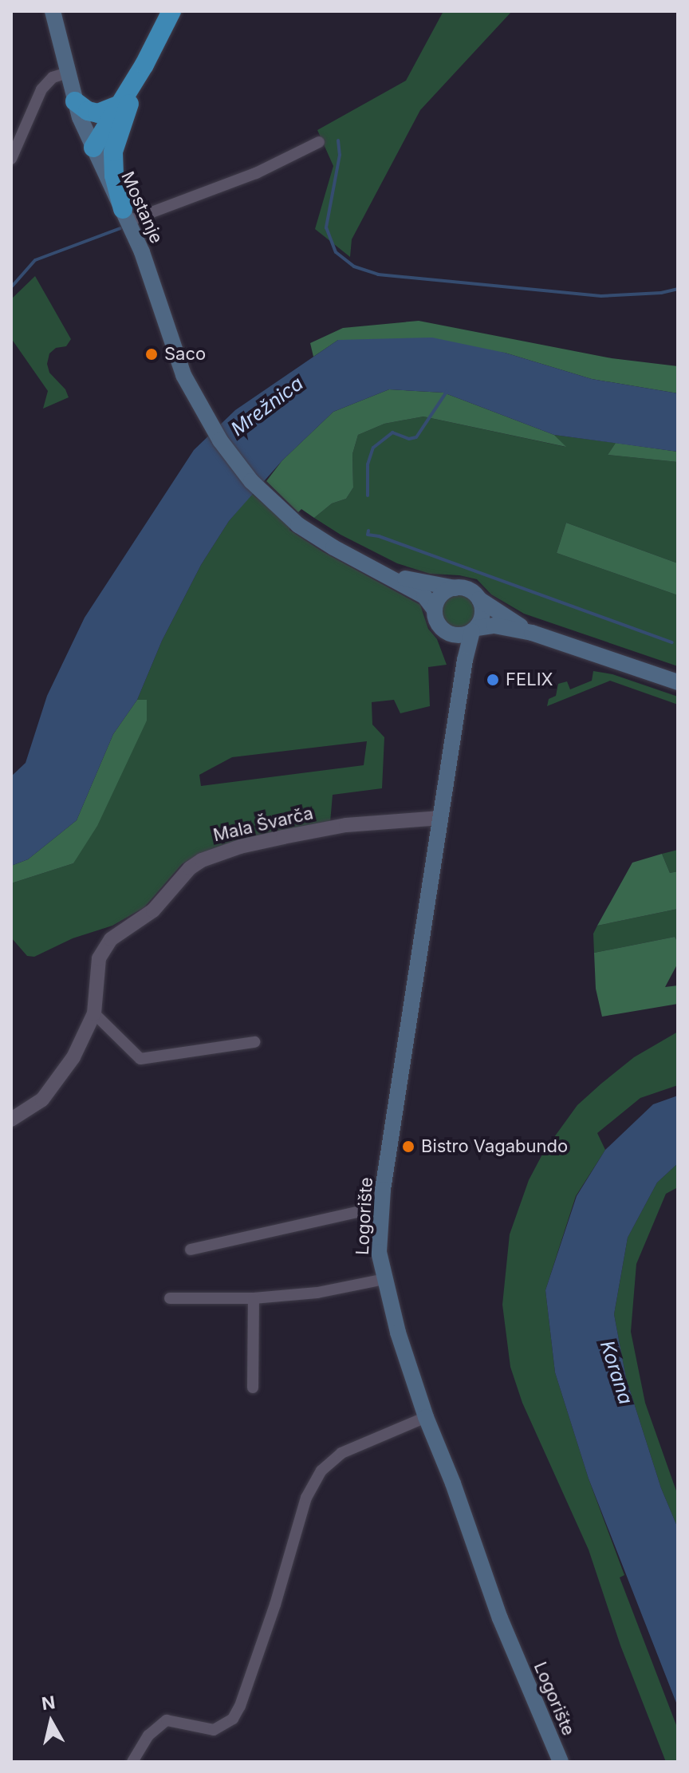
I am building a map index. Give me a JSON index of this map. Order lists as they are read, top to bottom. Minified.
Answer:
{"streets":{"main road":["Mostanje","Logorište"],"street":["Mala Švarča"]},"crossings":[["Mala Švarča","Logorište"]],"water":["Mrežnica","Korana"],"places":["Saco","FELIX","Bistro Vagabundo"],"north":"top"}
